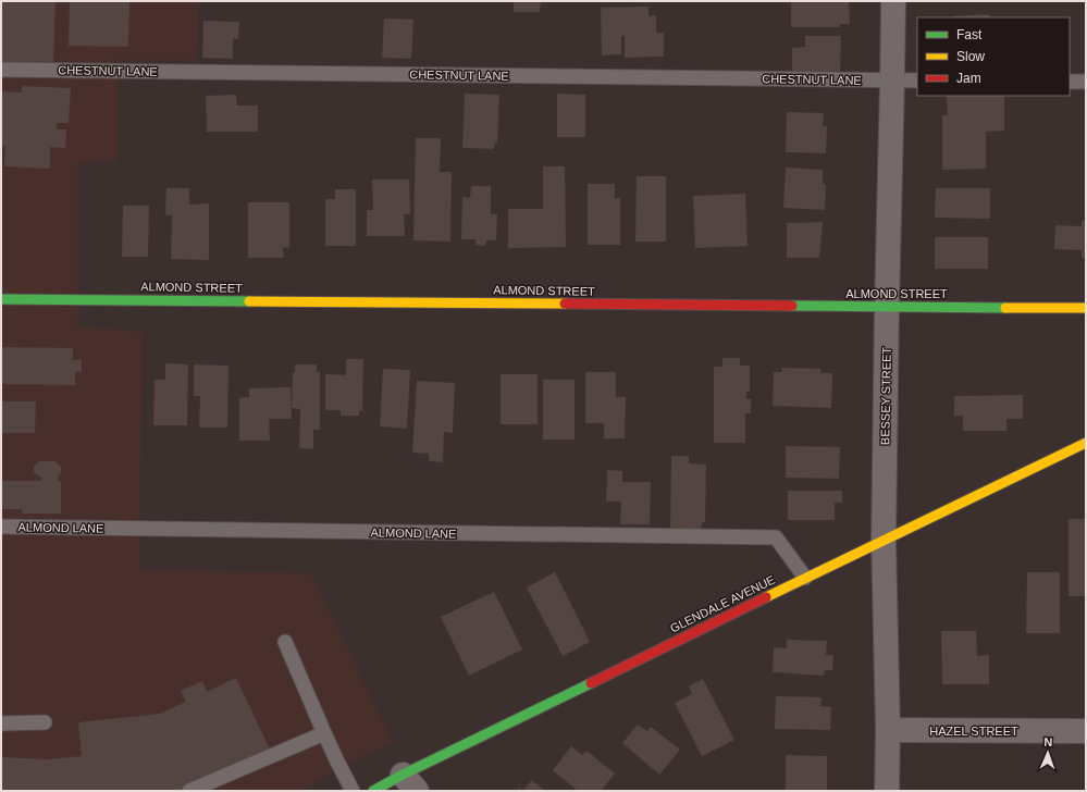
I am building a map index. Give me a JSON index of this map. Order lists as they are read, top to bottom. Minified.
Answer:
{"streets":{"street":["ALMOND STREET","BESSEY STREET","GLENDALE AVENUE","HAZEL STREET"],"lane":["CHESTNUT LANE","ALMOND LANE"]},"crossings":[["CHESTNUT LANE","BESSEY STREET"],["ALMOND STREET","BESSEY STREET"],["BESSEY STREET","GLENDALE AVENUE"],["BESSEY STREET","HAZEL STREET"],["ALMOND LANE","GLENDALE AVENUE"]],"legend":["Fast","Slow","Jam"],"north":"top"}
